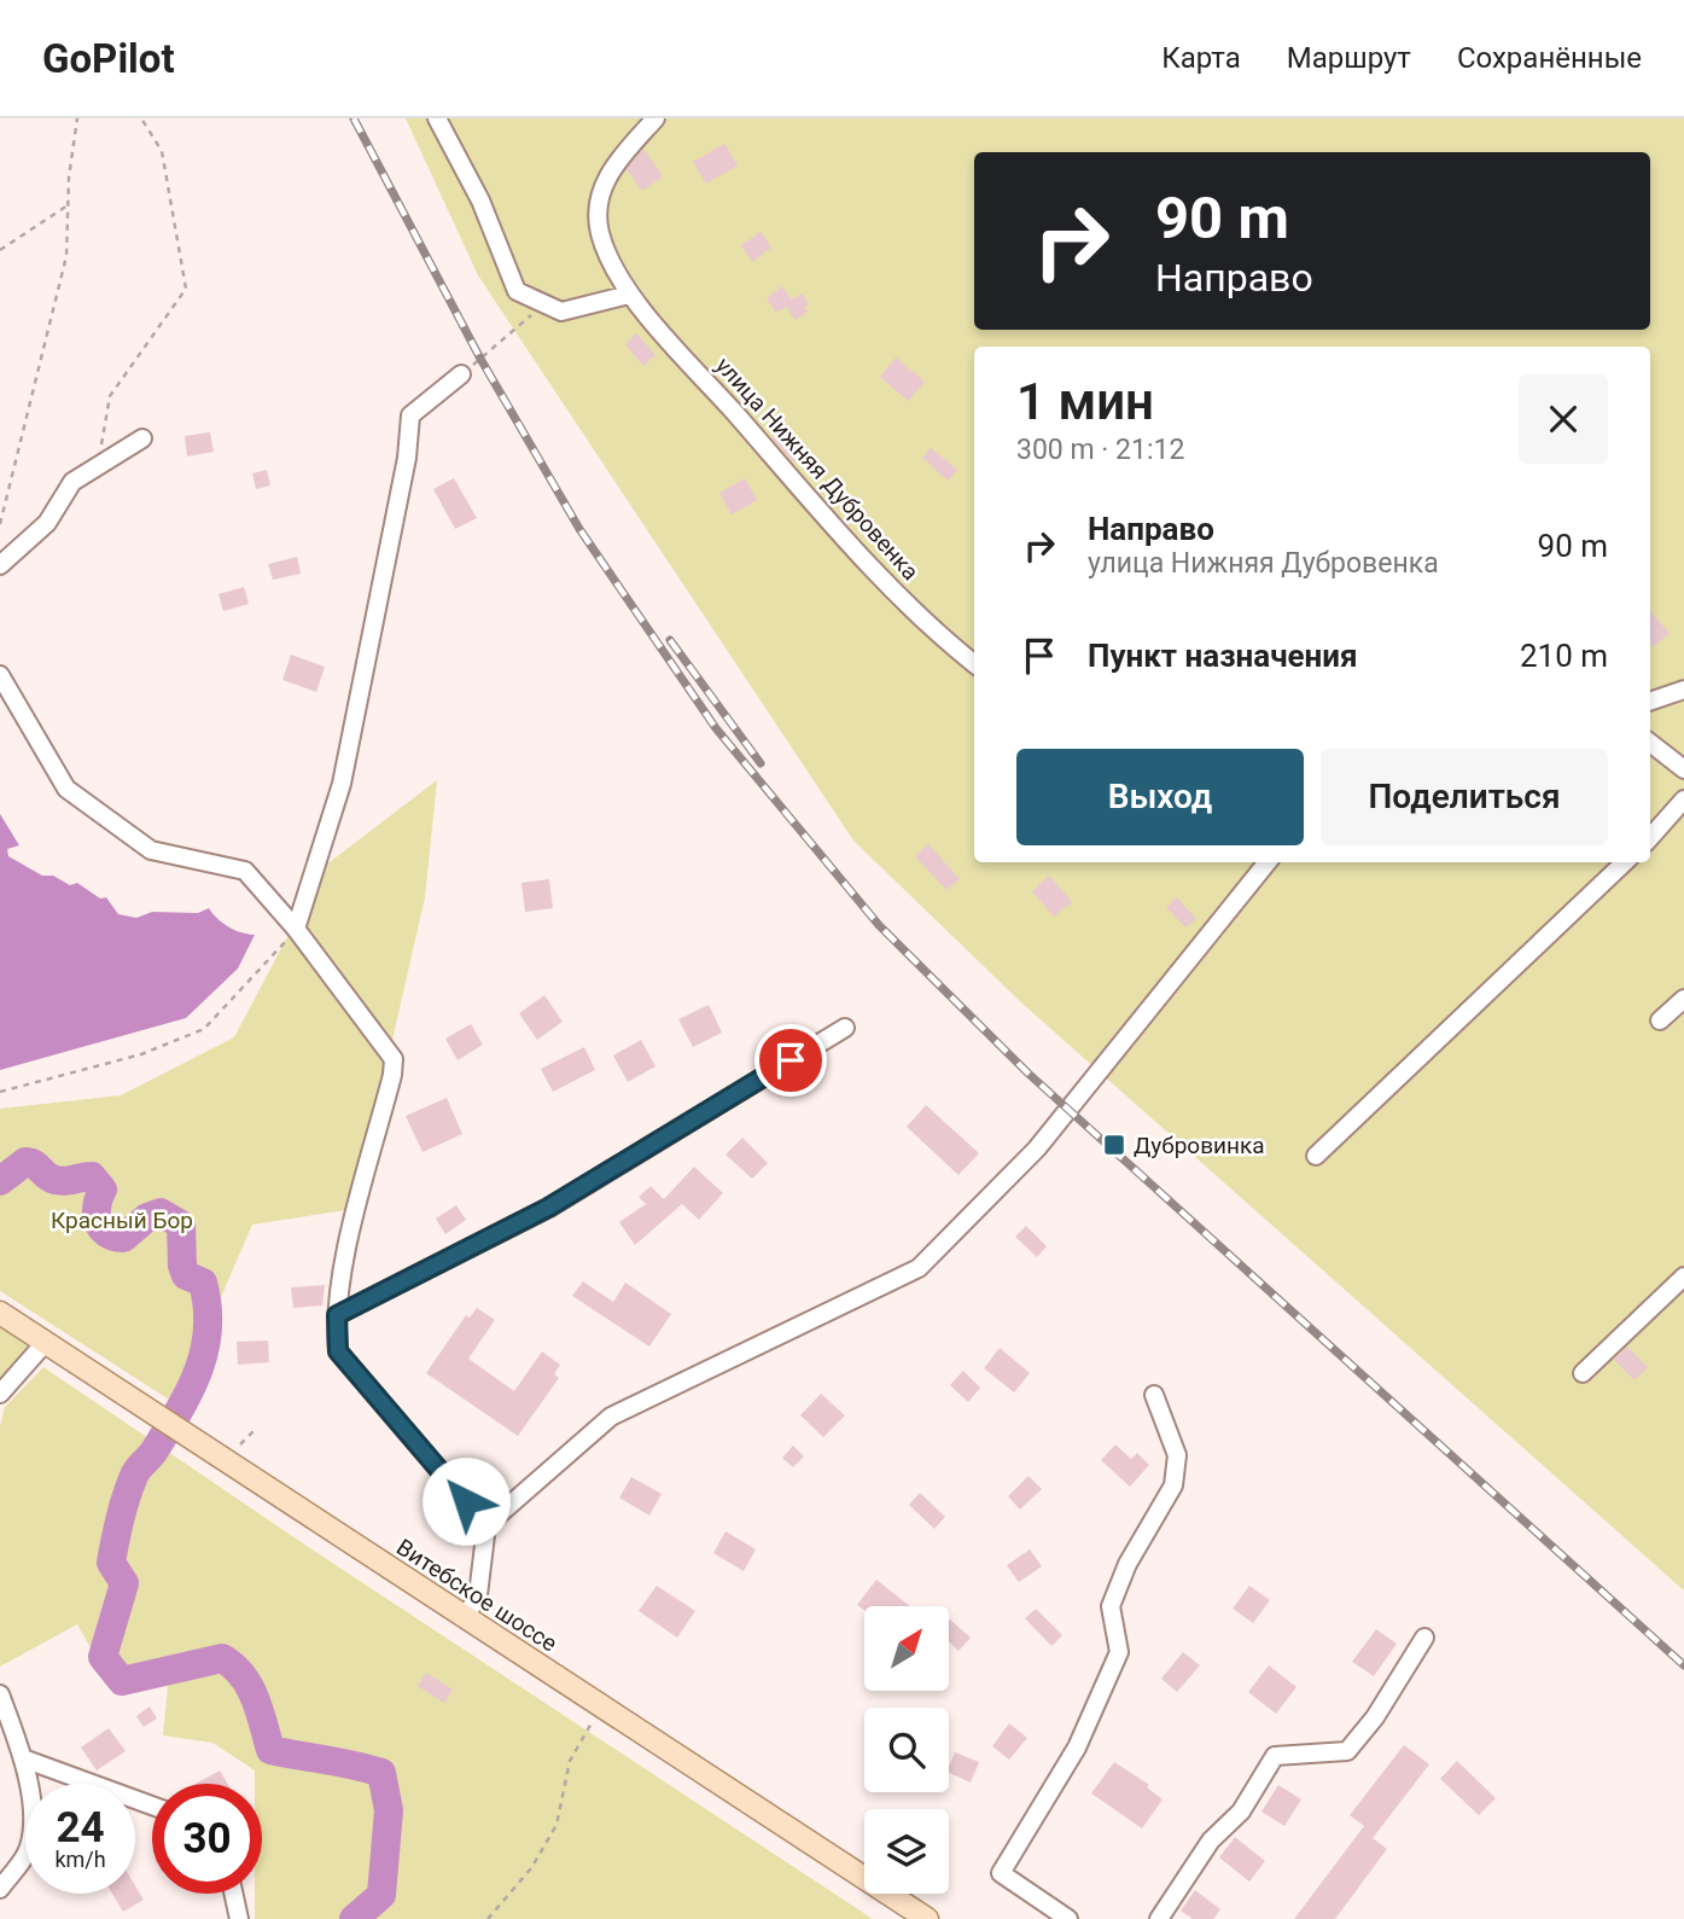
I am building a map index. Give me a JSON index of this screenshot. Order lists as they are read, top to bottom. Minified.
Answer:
{"streets":{"main road":["Витебское шоссе"],"street":["улица Нижняя Дубровенка"]},"parks":["Красный Бор"],"places":{"transit":["Дубровинка"]},"north":"top right","page":{"header":"GoPilot","nav":["Карта","Маршрут","Сохранённые"],"turn":["90 m","Направо"],"heading":["1 мин","300 m · 21:12"],"list":[{"name":"Направо","note":"улица Нижняя Дубровенка","value":"90 m"},{"name":"Пункт назначения","value":"210 m"}],"buttons":["Выход","Поделиться"],"speed":"24 km/h","limit":"30"}}
